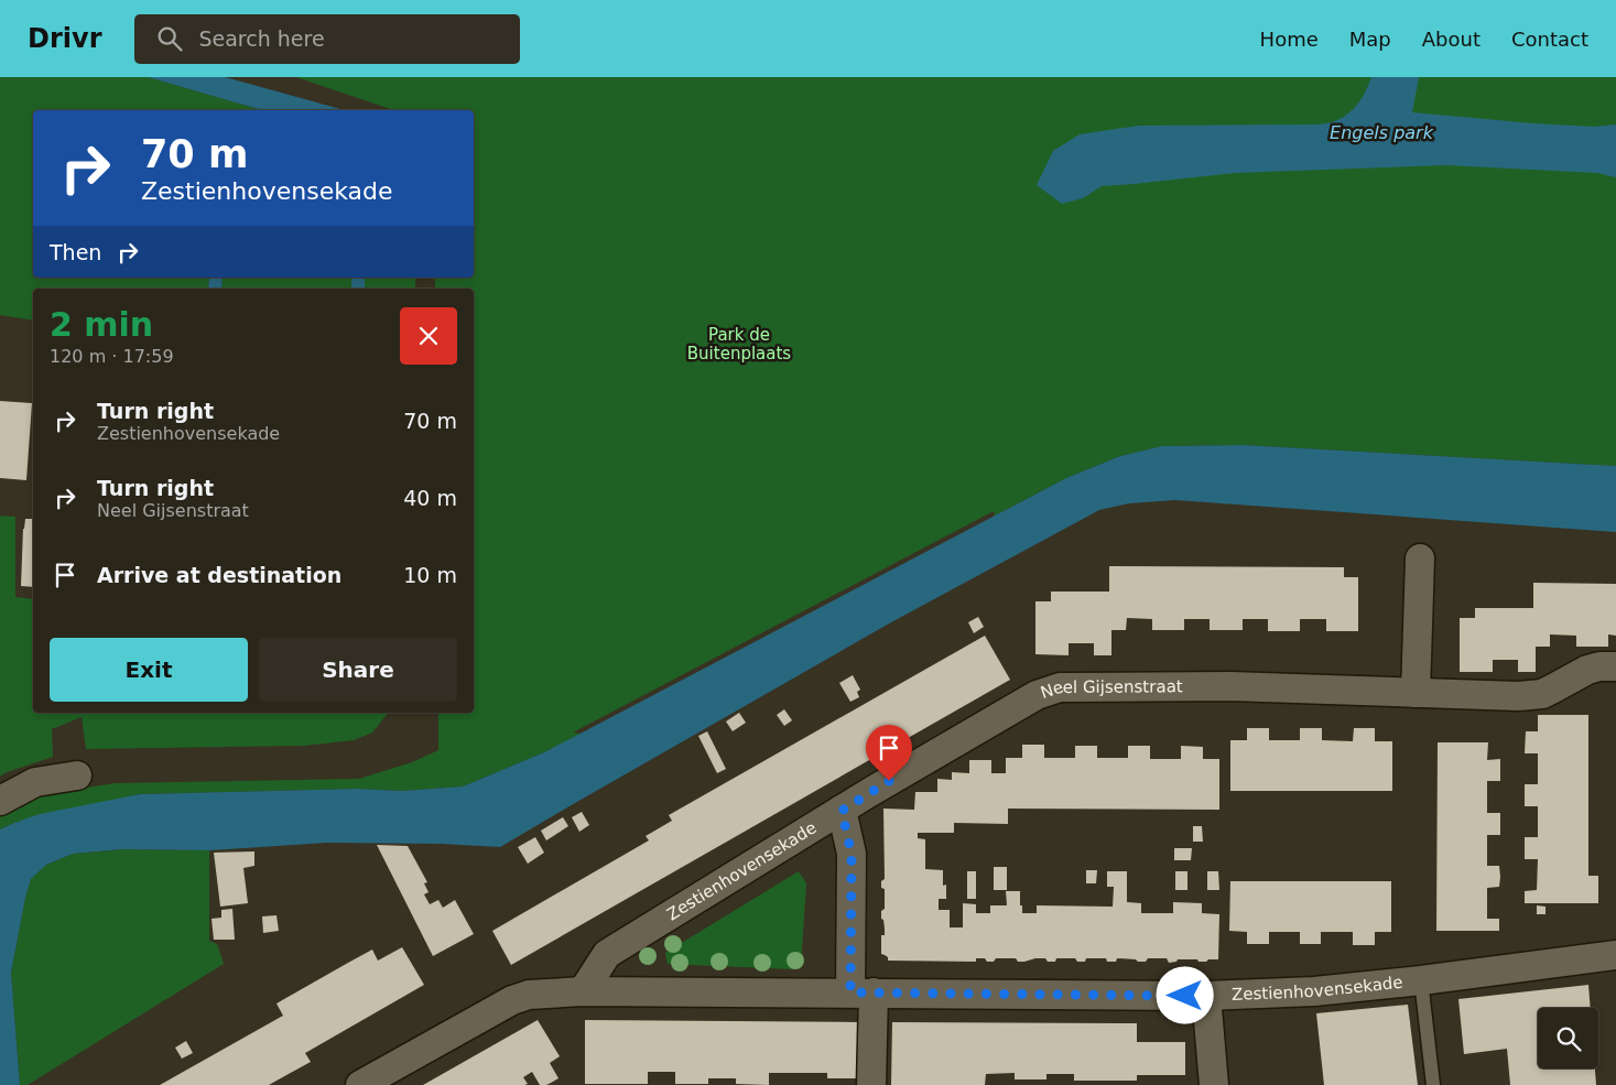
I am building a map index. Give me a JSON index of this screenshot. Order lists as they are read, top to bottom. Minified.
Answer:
{"streets":{"street":["Neel Gijsenstraat","Zestienhovensekade"]},"crossings":[["Neel Gijsenstraat","Zestienhovensekade"]],"water":["Engels park"],"parks":["Park de Buitenplaats"],"page":{"header":"Drivr","search":"Search here","nav":["Home","Map","About","Contact"],"turn":["70 m","Zestienhovensekade"],"then":"Then","heading":["2 min","120 m · 17:59"],"list":[{"name":"Turn right","note":"Zestienhovensekade","value":"70 m"},{"name":"Turn right","note":"Neel Gijsenstraat","value":"40 m"},{"name":"Arrive at destination","value":"10 m"}],"buttons":["Exit","Share"]}}
